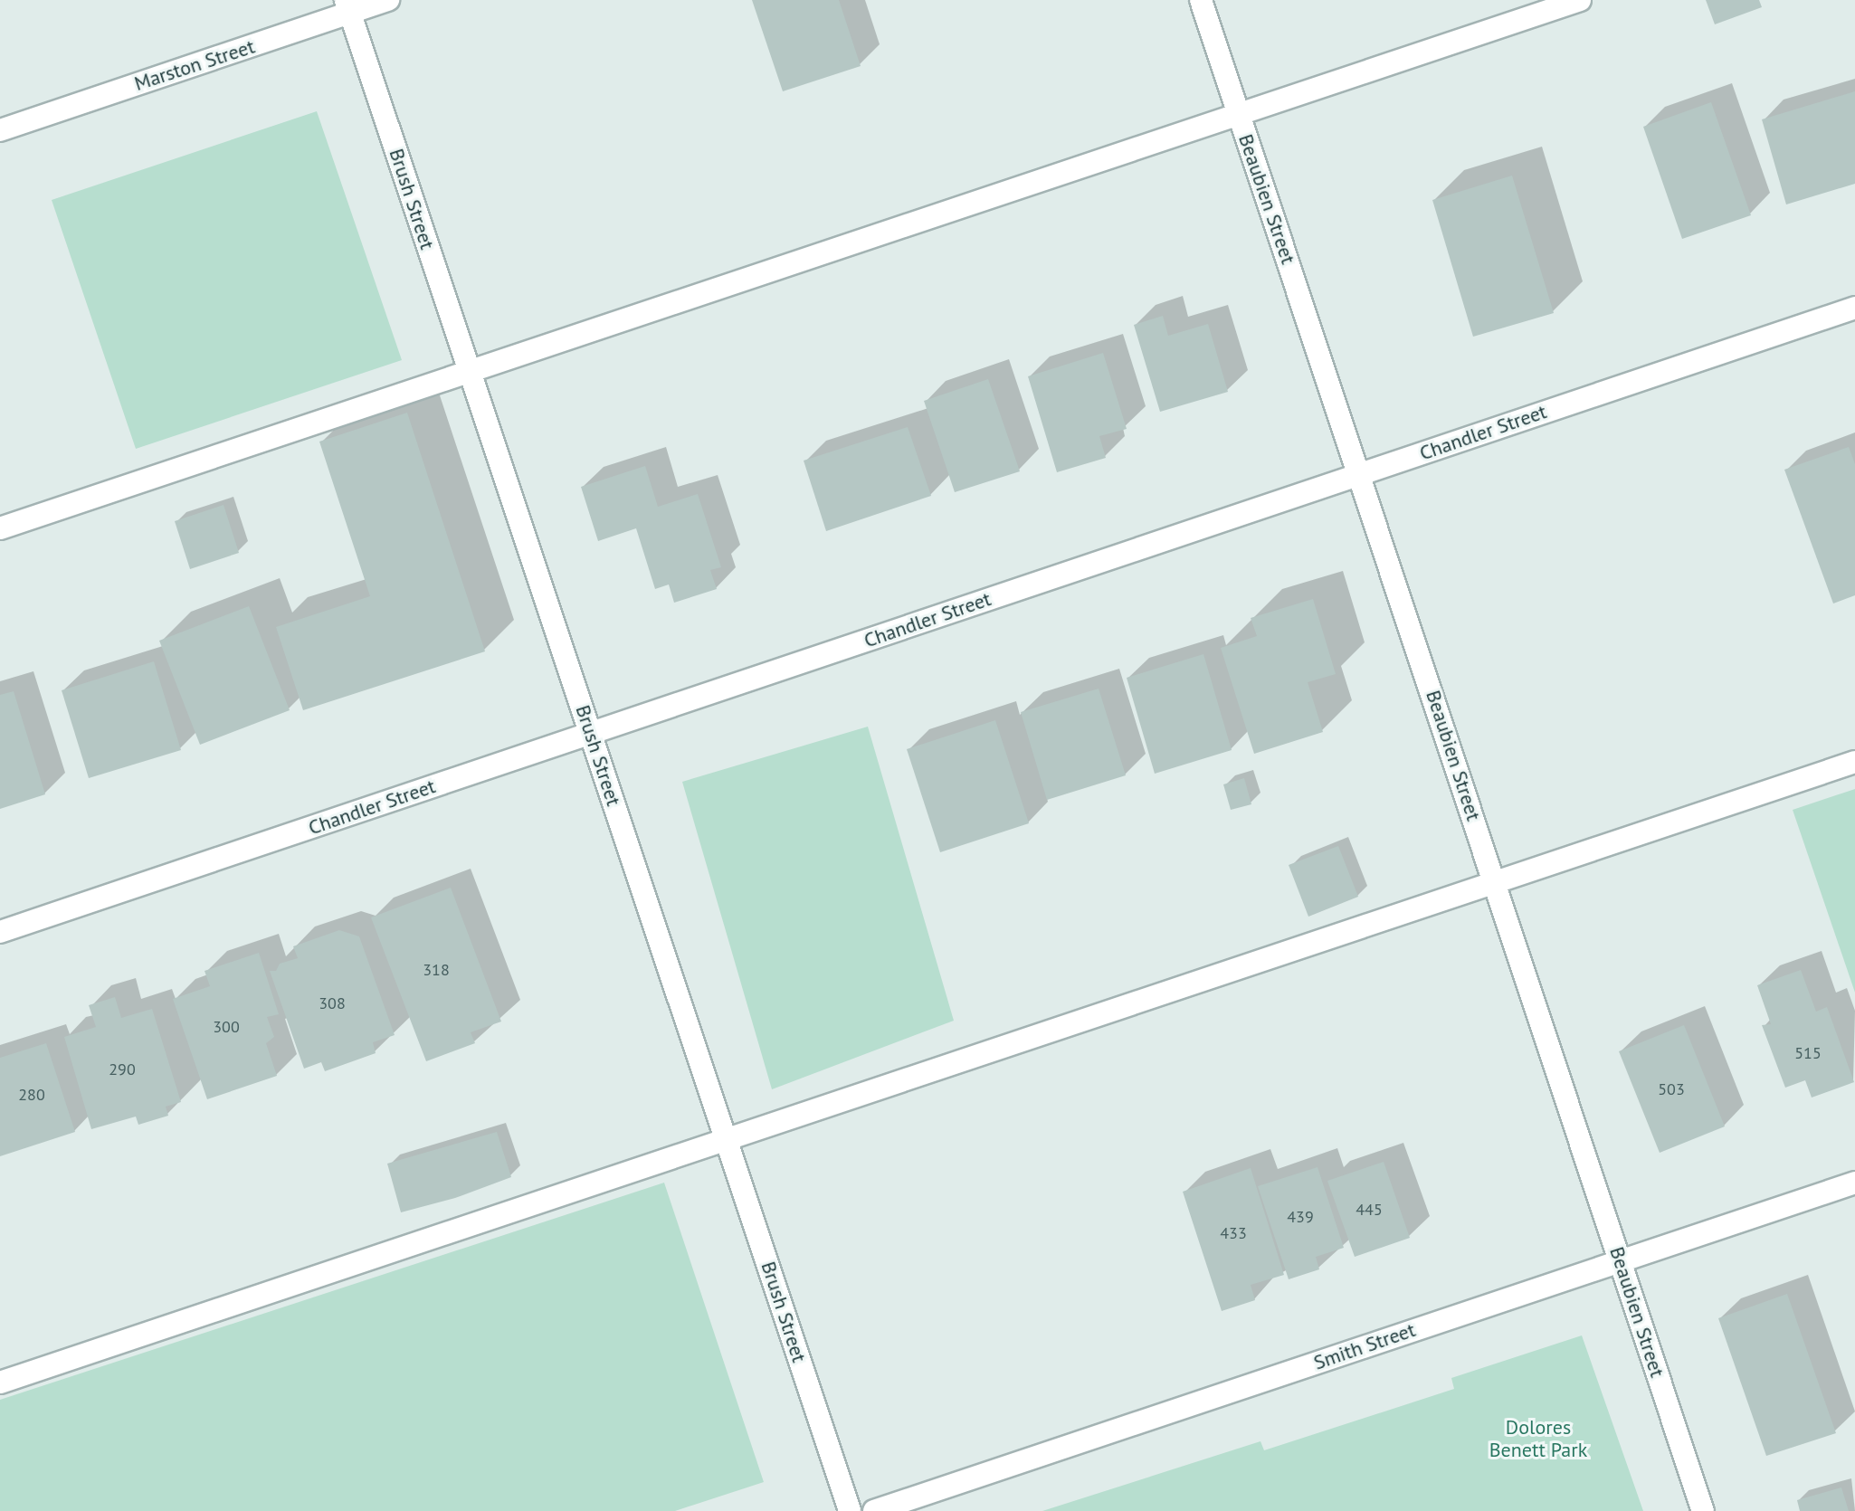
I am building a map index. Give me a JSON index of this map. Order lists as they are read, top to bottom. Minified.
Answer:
{"streets":{"street":["Marston Street","Brush Street","Beaubien Street","Chandler Street","Smith Street"]},"crossings":[["Marston Street","Brush Street"],["Brush Street","Chandler Street"],["Beaubien Street","Chandler Street"],["Beaubien Street","Smith Street"]],"parks":["Dolores Benett Park"],"house_numbers":["318","308","300","515","290","503","280","445","439","433"]}
